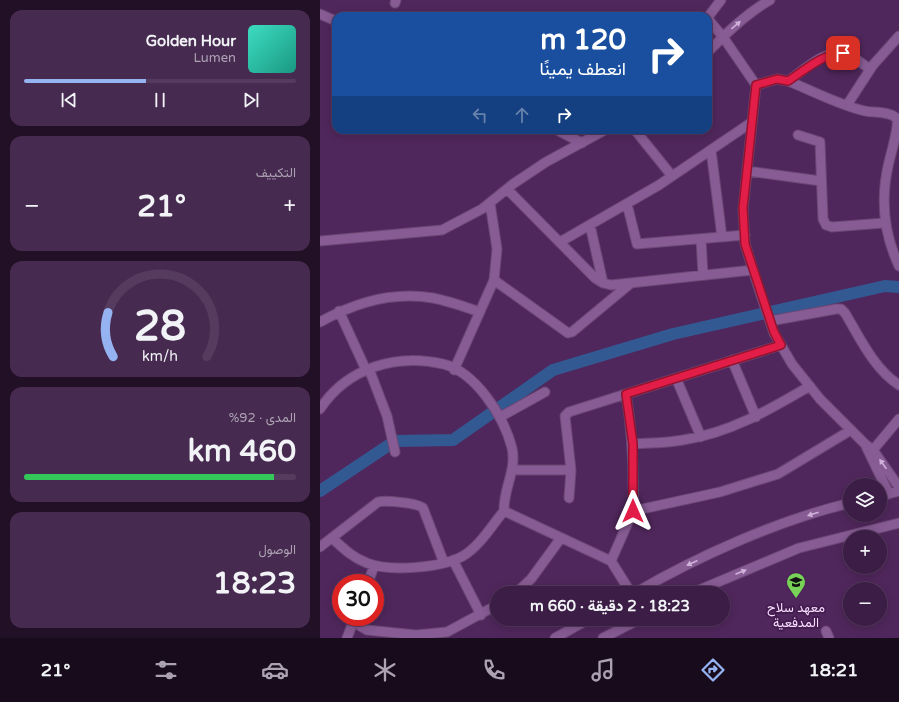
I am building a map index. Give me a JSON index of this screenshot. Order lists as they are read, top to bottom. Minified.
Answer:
{"places":{"school or university":["معهد سلاح المدفعية"]},"page":{"turn":["120 m","انعطف يمينًا"],"song":["Golden Hour","Lumen"],"tile":["التكييف",["المدى · 92%","460 km"],["الوصول","18:23"]],"heat":["−","21°","+"],"map_buttons":["+","−"],"limit":"30","trip":"18:23 · 2 دقيقة · 660 m","tabs":["18:21","21°"],"gauge":["28","km/h"]}}
